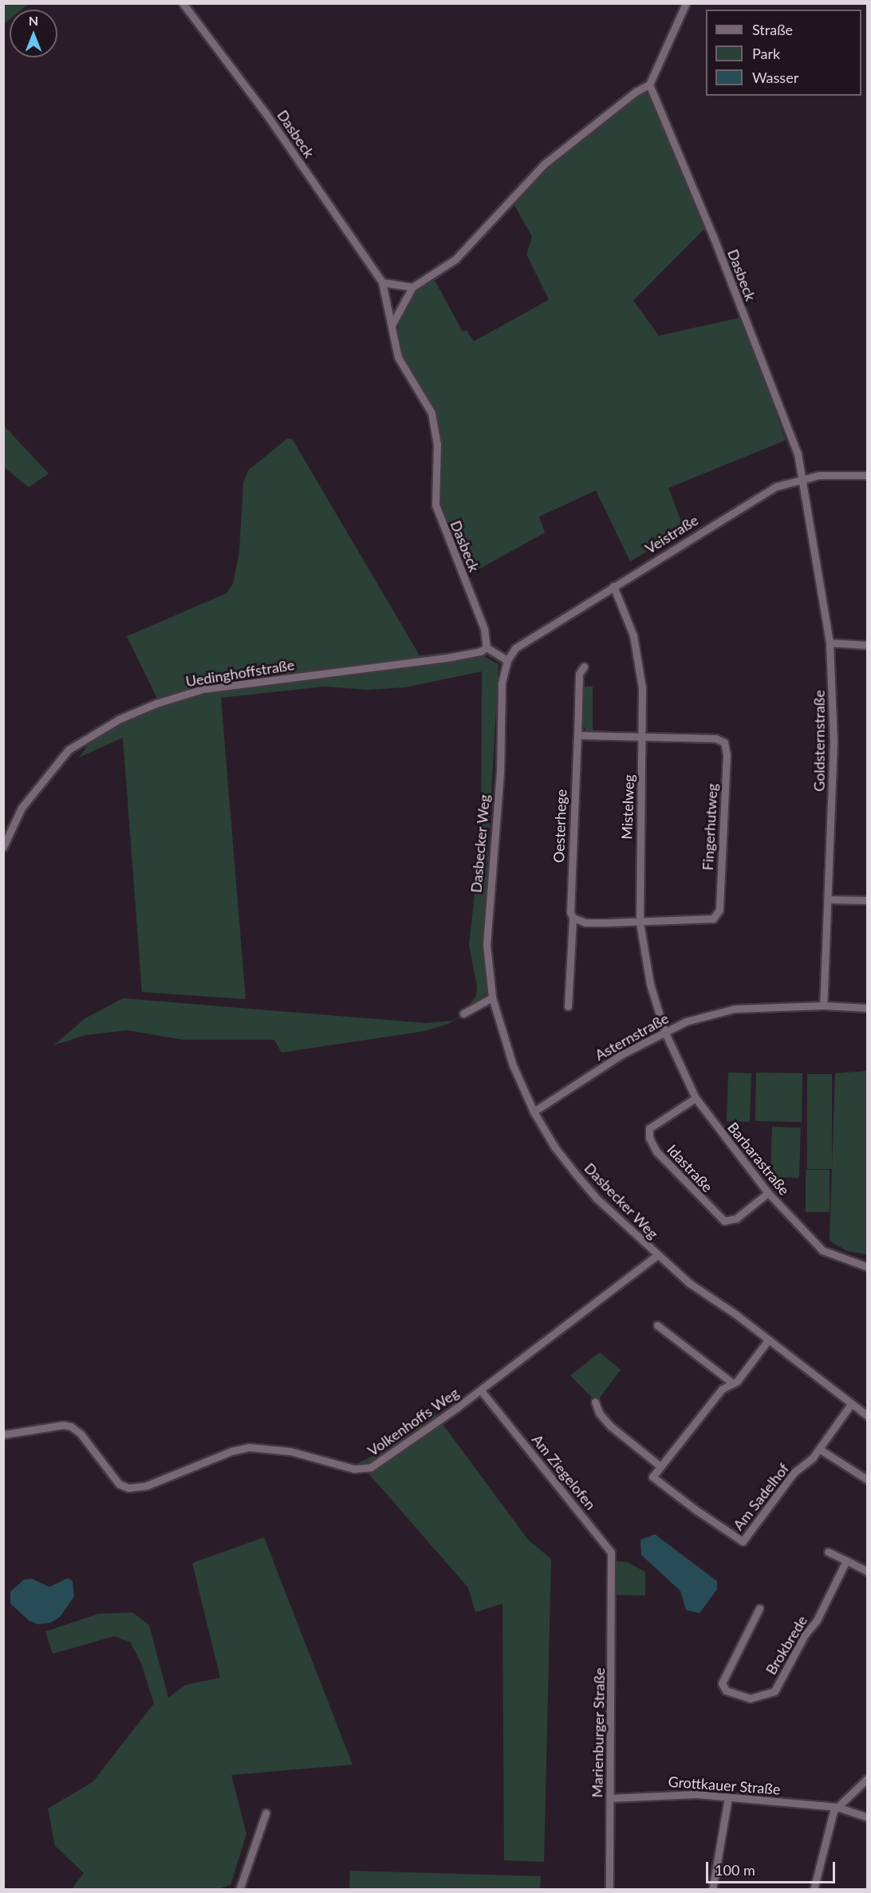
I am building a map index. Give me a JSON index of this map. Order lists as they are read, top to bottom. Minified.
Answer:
{"streets":{"street":["Dasbeck","Veistraße","Uedinghoffstraße","Goldsternstraße","Mistelweg","Oesterhege","Fingerhutweg","Dasbecker Weg","Asternstraße","Barbarastraße","Idastraße","Volkenhoffs Weg","Am Ziegelofen","Am Sadelhof","Brokbrede","Marienburger Straße","Grottkauer Straße"]},"crossings":[["Dasbeck","Veistraße"],["Dasbeck","Uedinghoffstraße"],["Dasbeck","Goldsternstraße"],["Veistraße","Goldsternstraße"],["Veistraße","Mistelweg"],["Veistraße","Dasbecker Weg"],["Goldsternstraße","Asternstraße"],["Mistelweg","Fingerhutweg"],["Mistelweg","Asternstraße"],["Mistelweg","Barbarastraße"],["Dasbecker Weg","Asternstraße"],["Dasbecker Weg","Volkenhoffs Weg"],["Dasbecker Weg","Am Sadelhof"],["Asternstraße","Barbarastraße"],["Barbarastraße","Idastraße"],["Volkenhoffs Weg","Am Ziegelofen"],["Am Ziegelofen","Marienburger Straße"],["Marienburger Straße","Grottkauer Straße"]],"legend":["Straße","Park","Wasser"],"scale_bar":"100 m","north":"top"}
